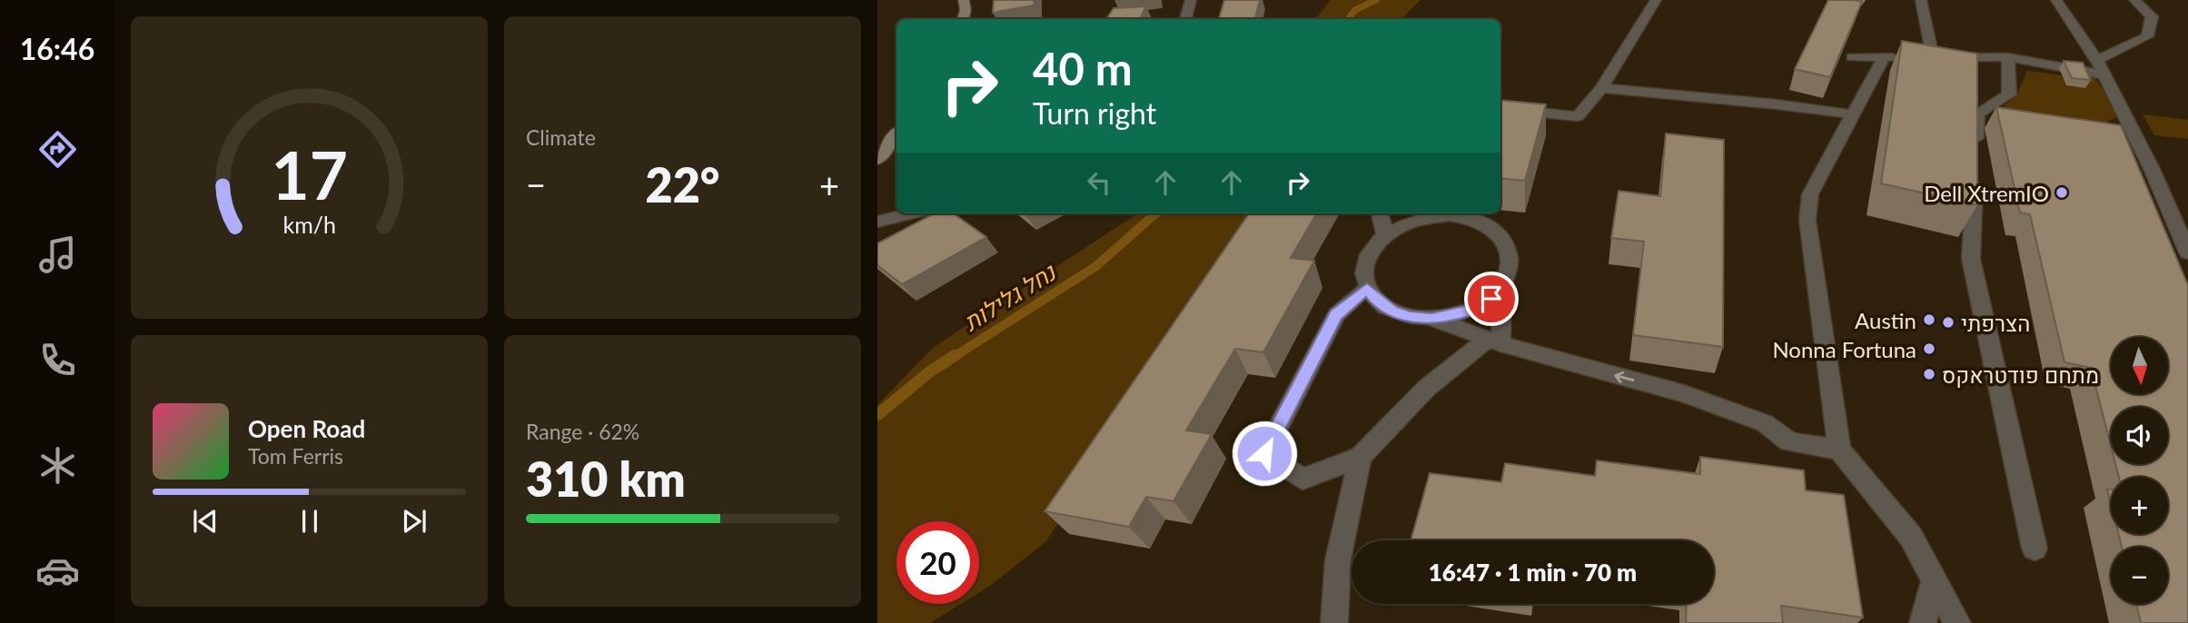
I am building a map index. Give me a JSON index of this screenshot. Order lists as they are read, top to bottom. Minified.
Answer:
{"water":["נחל גלילות"],"places":["Dell XtremIO","Austin","הצרפתי","Nonna Fortuna","מתחם פודטראקס"],"north":"bottom","page":{"tabs":"16:46","tile":["Climate",["Range · 62%","310 km"]],"turn":["40 m","Turn right"],"heat":["−","22°","+"],"map_buttons":["+","−"],"song":["Open Road","Tom Ferris"],"limit":"20","trip":"16:47 · 1 min · 70 m","gauge":["17","km/h"]}}
